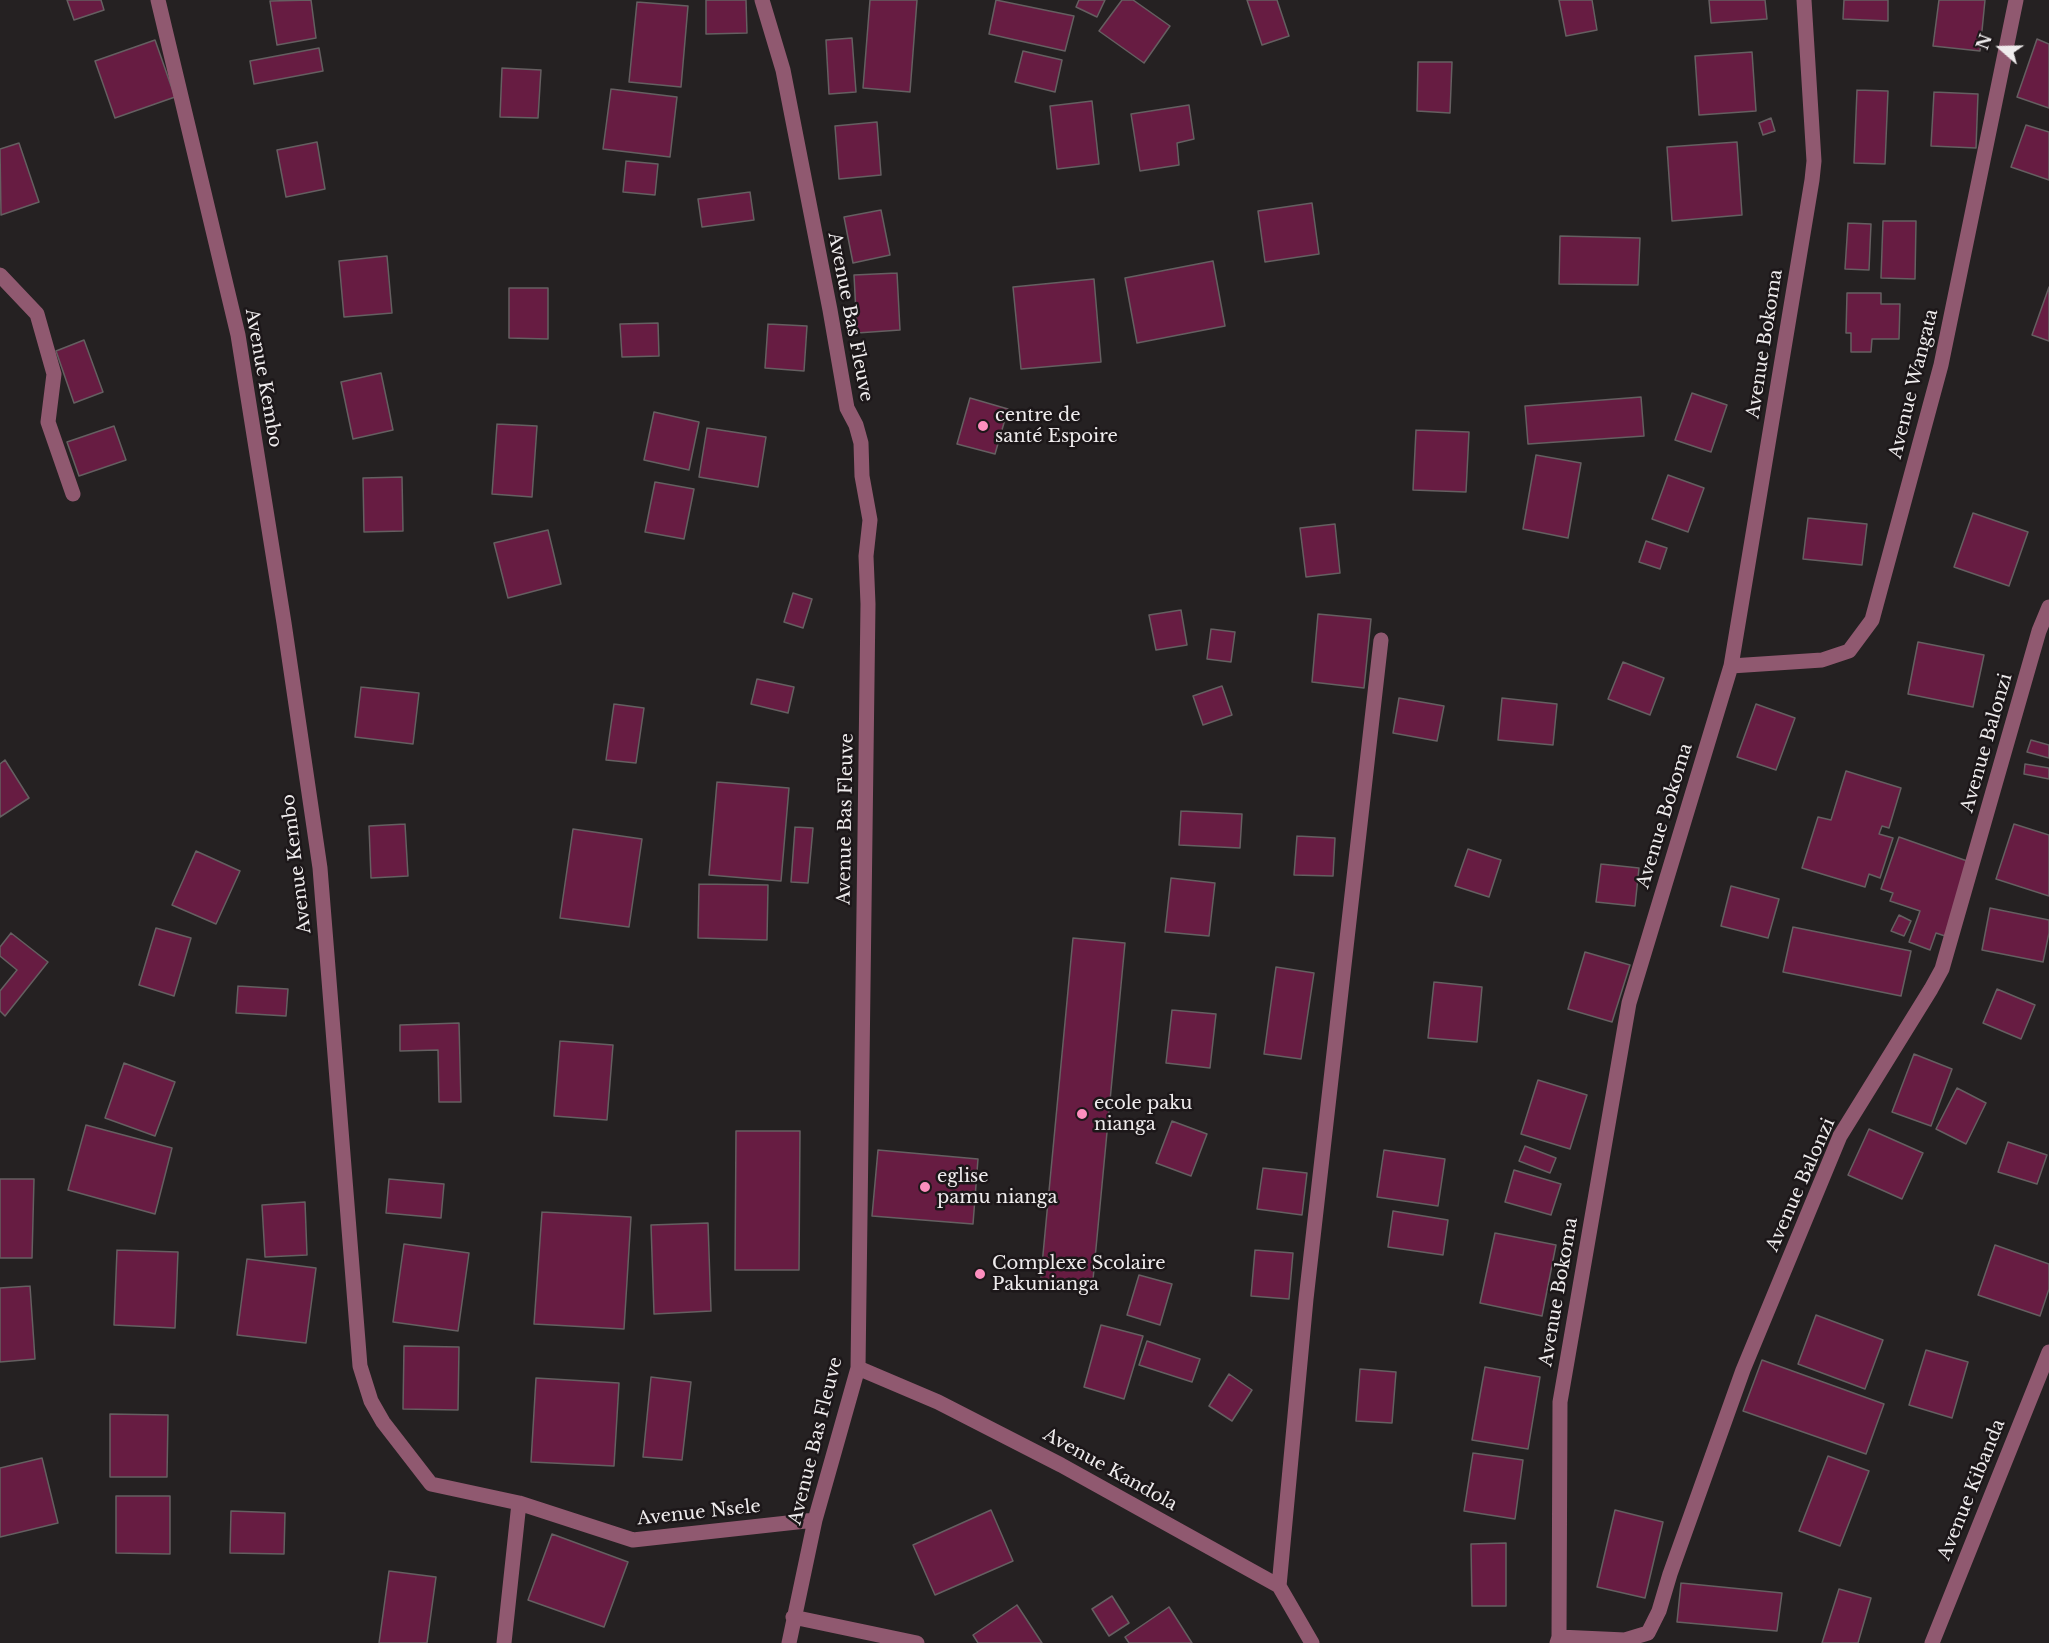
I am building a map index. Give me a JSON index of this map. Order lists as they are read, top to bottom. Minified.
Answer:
{"streets":{"street":["Avenue Bas Fleuve","Avenue Bokoma","Avenue Kembo","Avenue Wangata","Avenue Balonzi","Avenue Kandola","Avenue Kibanda","Avenue Nsele"]},"crossings":[["Avenue Bas Fleuve","Avenue Kandola"],["Avenue Bas Fleuve","Avenue Nsele"],["Avenue Bokoma","Avenue Wangata"],["Avenue Bokoma","Avenue Balonzi"],["Avenue Kembo","Avenue Nsele"]],"places":["centre de santé Espoire","ecole paku nianga","eglise pamu nianga","Complexe Scolaire Pakunianga"],"north":"left"}
